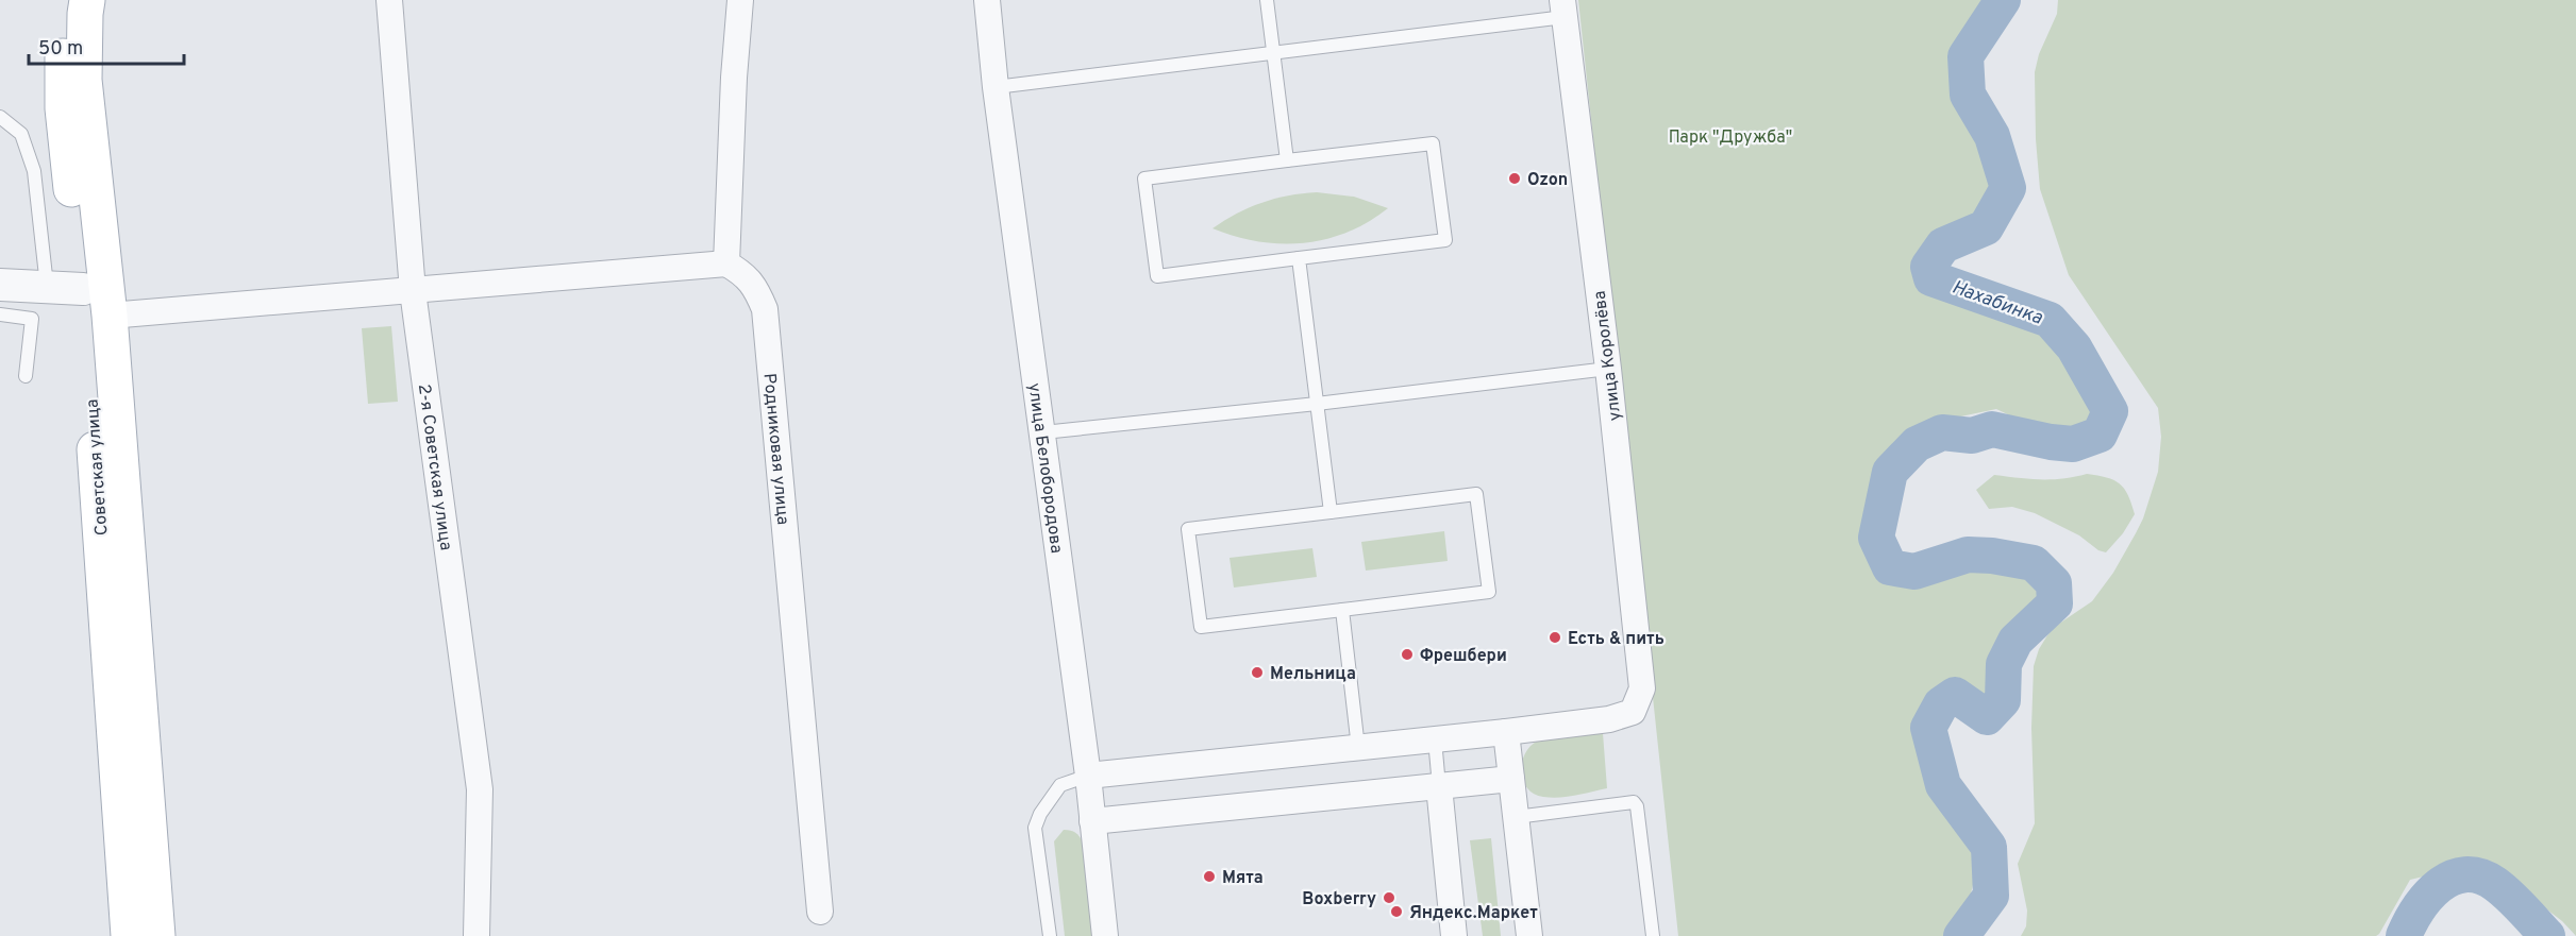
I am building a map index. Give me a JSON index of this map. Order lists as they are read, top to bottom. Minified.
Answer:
{"streets":{"main road":["Советская улица"],"street":["улица Королёва","Родниковая улица","улица Белобородова","2-я Советская улица"]},"water":["Нахабинка"],"parks":["Парк \"Дружба\""],"places":["Ozon","Есть & пить","Фрешбери","Мельница","Мята","Boxberry","Яндекс.Маркет"],"scale_bar":"50 m"}
